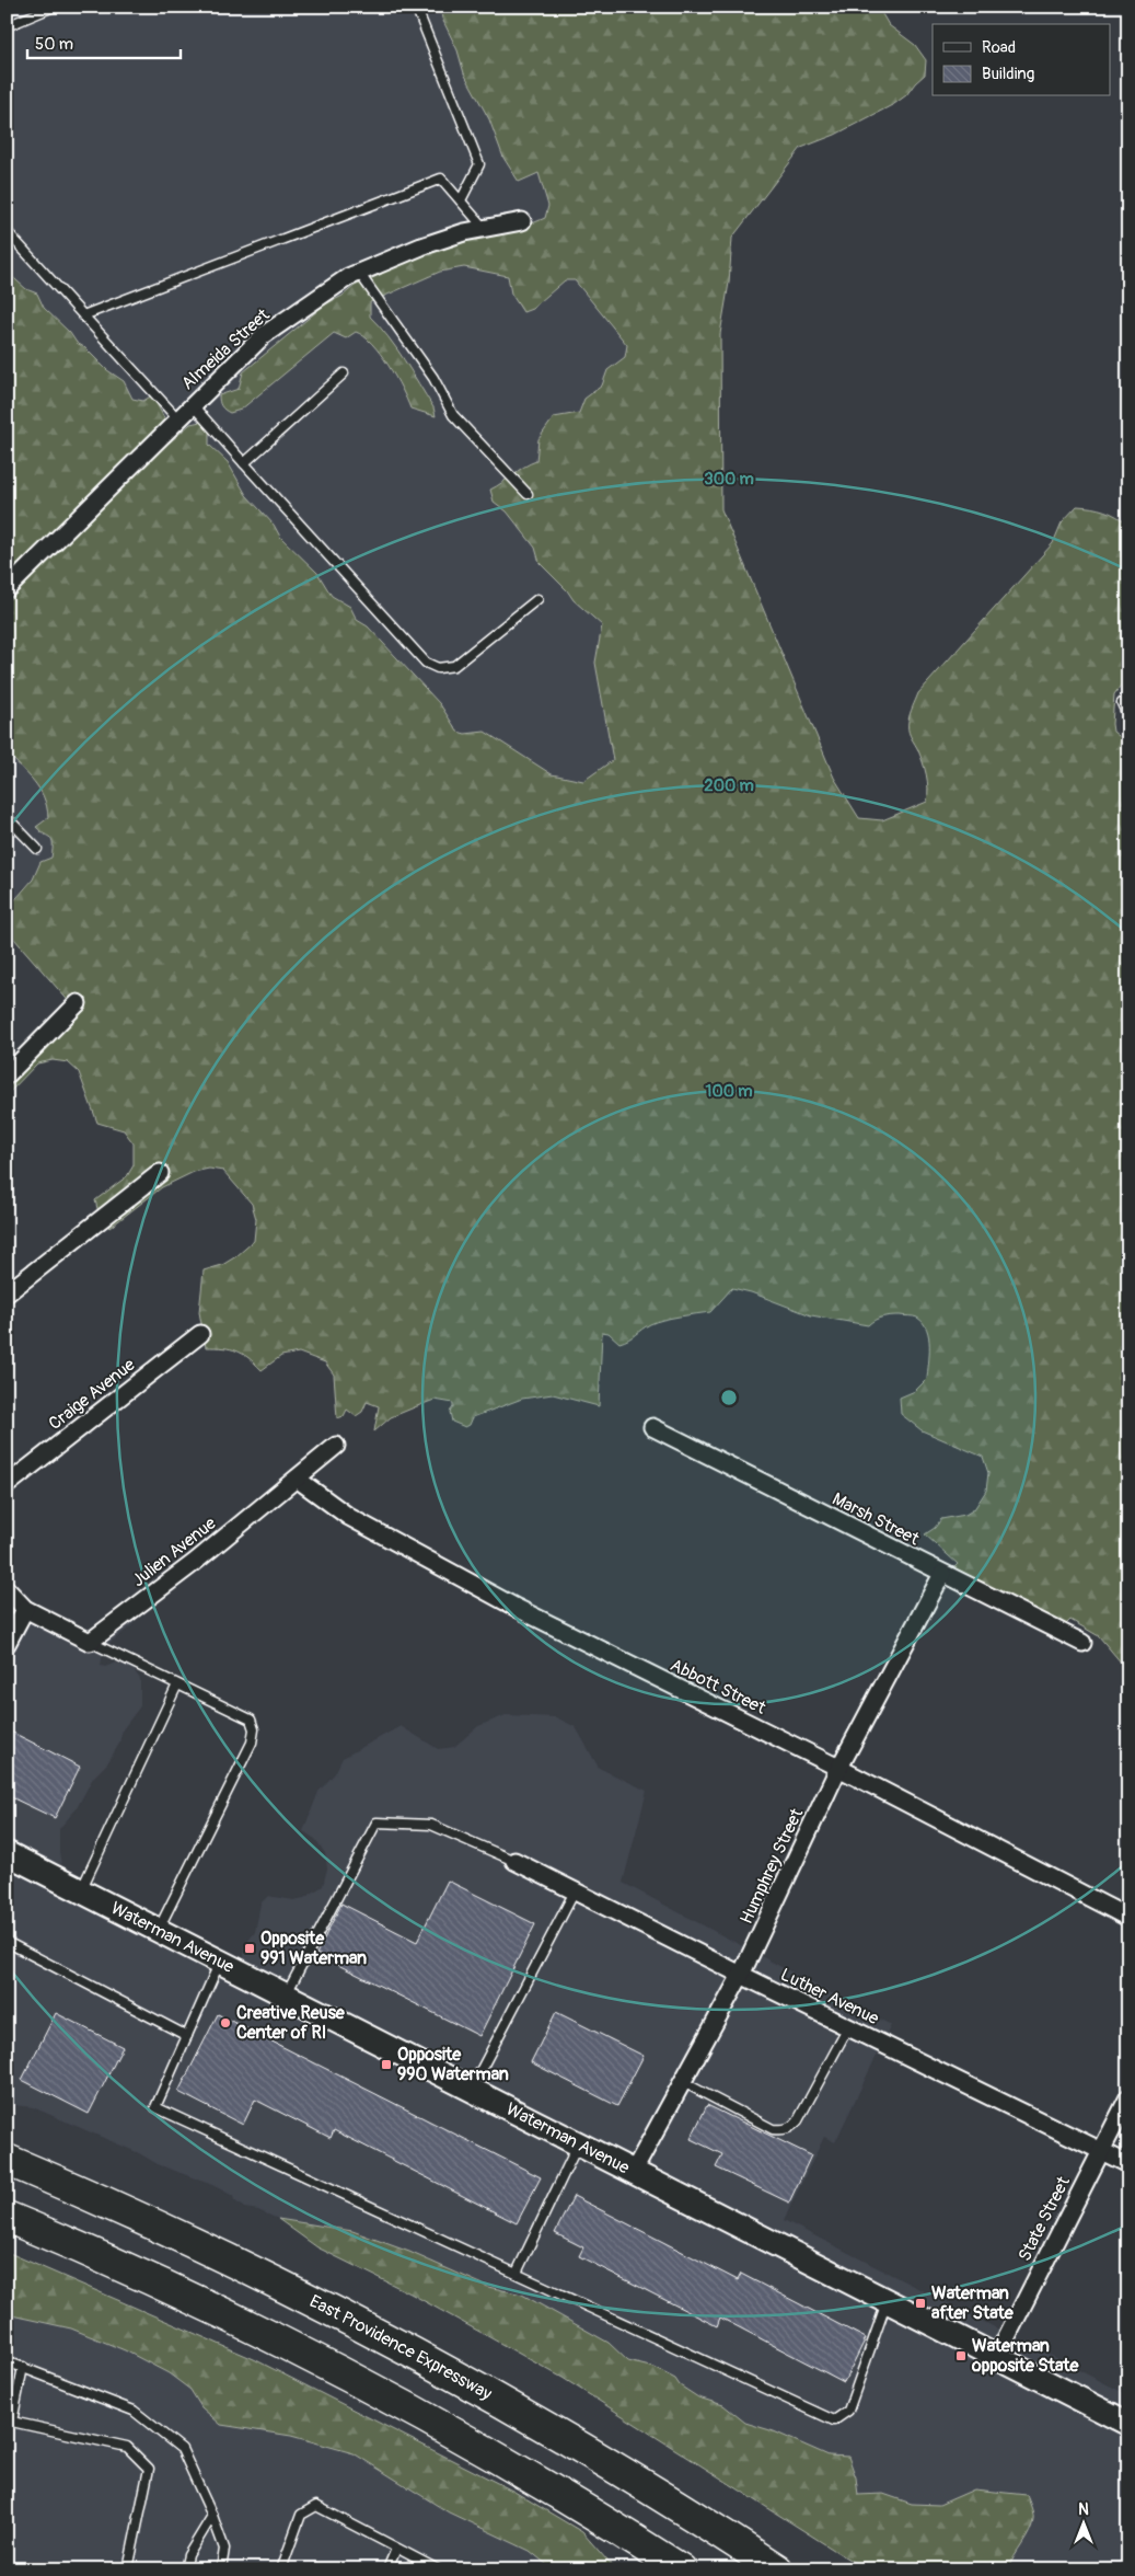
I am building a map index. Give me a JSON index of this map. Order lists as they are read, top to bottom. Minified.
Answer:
{"streets":{"highway":["East Providence Expressway"],"main road":["Waterman Avenue"],"street":["Almeida Street","Craige Avenue","Marsh Street","Julien Avenue","Abbott Street","Humphrey Street","Luther Avenue","State Street"]},"crossings":[["Marsh Street","Humphrey Street"],["Julien Avenue","Abbott Street"],["Abbott Street","Humphrey Street"],["Humphrey Street","Waterman Avenue"],["Humphrey Street","Luther Avenue"],["Waterman Avenue","State Street"],["Luther Avenue","State Street"]],"places":{"transit":["Opposite 991 Waterman","Opposite 990 Waterman","Waterman after State","Waterman opposite State"],"other":["Creative Reuse Center of RI"]},"legend":["Road","Building"],"scale_bar":"50 m","north":"top","rings":["300 m","200 m","100 m"]}
